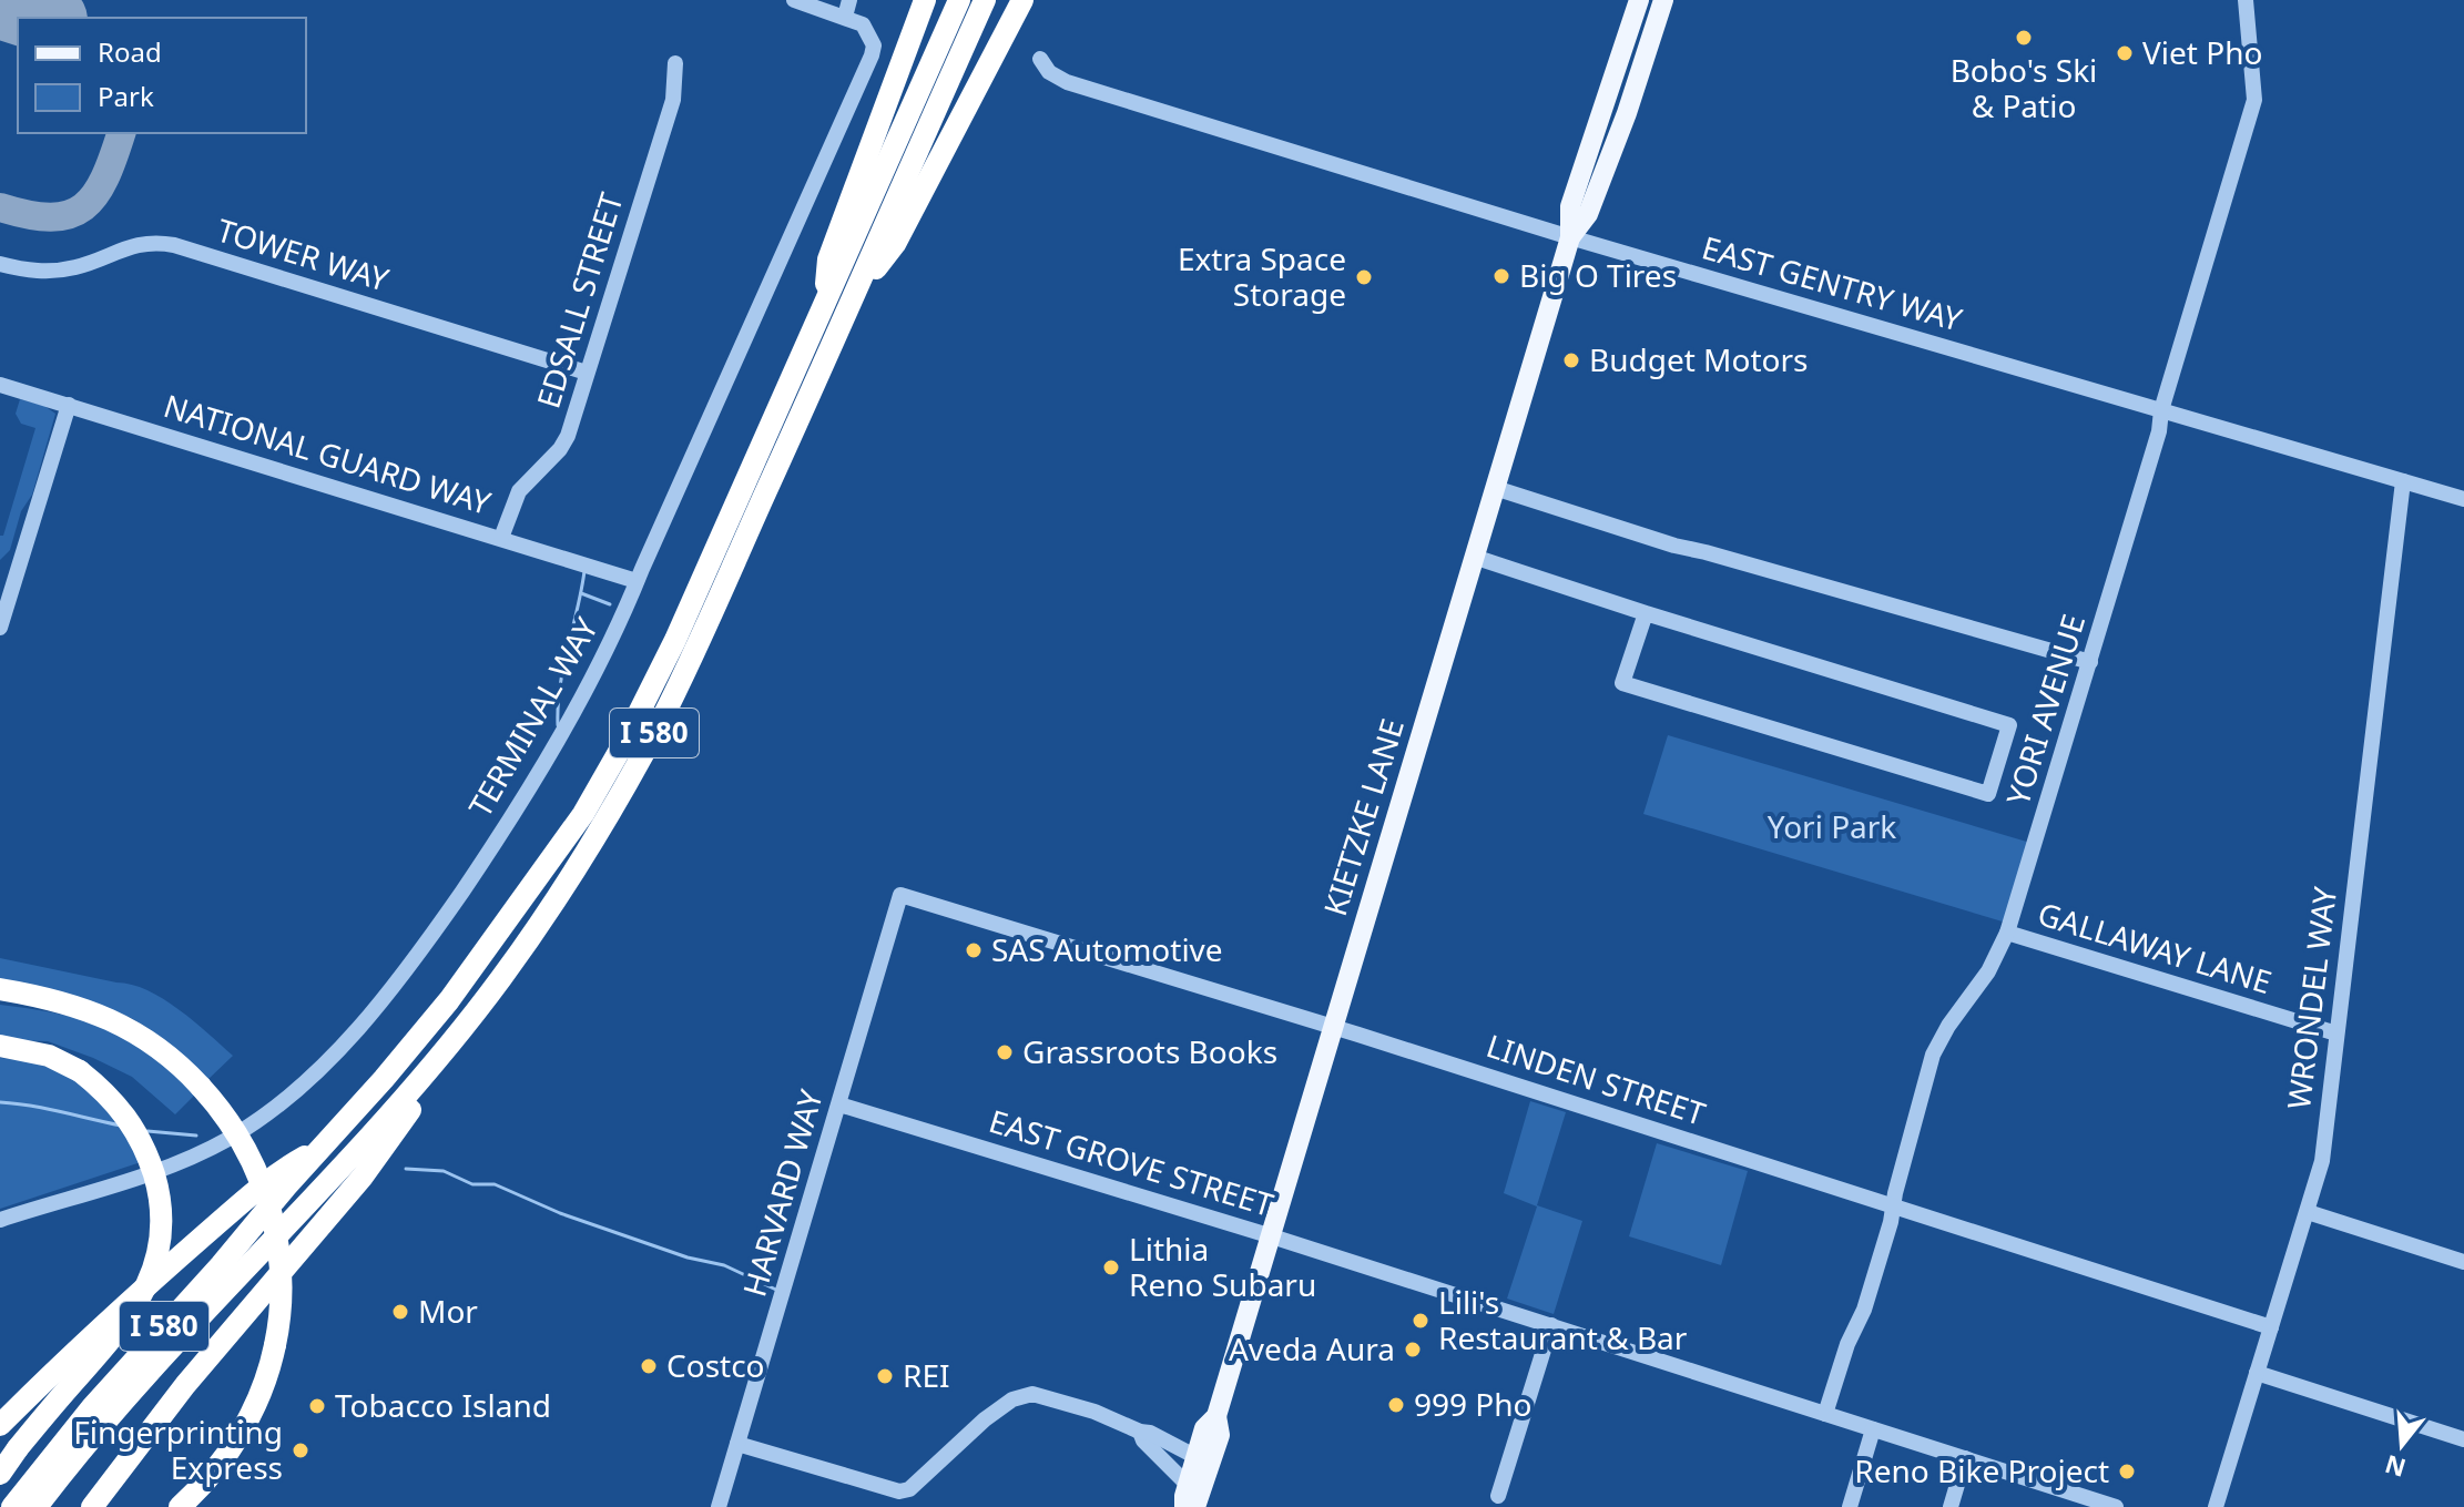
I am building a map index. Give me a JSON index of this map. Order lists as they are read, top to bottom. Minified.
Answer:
{"streets":{"highway":["I 580"],"main road":["KIETZKE LANE"],"street":["TOWER WAY","EAST GENTRY WAY","EDSALL STREET","NATIONAL GUARD WAY","YORI AVENUE","TERMINAL WAY","GALLAWAY LANE","WRONDEL WAY","LINDEN STREET","EAST GROVE STREET","HARVARD WAY"]},"crossings":[["TOWER WAY","EDSALL STREET"],["EAST GENTRY WAY","YORI AVENUE"],["EAST GENTRY WAY","KIETZKE LANE"],["EAST GENTRY WAY","WRONDEL WAY"],["EDSALL STREET","NATIONAL GUARD WAY"],["NATIONAL GUARD WAY","TERMINAL WAY"],["YORI AVENUE","GALLAWAY LANE"],["YORI AVENUE","LINDEN STREET"],["YORI AVENUE","EAST GROVE STREET"],["KIETZKE LANE","LINDEN STREET"],["KIETZKE LANE","EAST GROVE STREET"],["GALLAWAY LANE","WRONDEL WAY"],["WRONDEL WAY","LINDEN STREET"],["LINDEN STREET","HARVARD WAY"],["EAST GROVE STREET","HARVARD WAY"]],"parks":["Yori Park"],"places":["Bobo's Ski & Patio","Viet Pho","Big O Tires","Extra Space Storage","Budget Motors","SAS Automotive","Grassroots Books","Lithia Reno Subaru","Mor","Lili's Restaurant & Bar","Aveda Aura","Costco","REI","999 Pho","Tobacco Island","Fingerprinting Express","Reno Bike Project"],"legend":["Road","Park"],"north":"bottom"}
